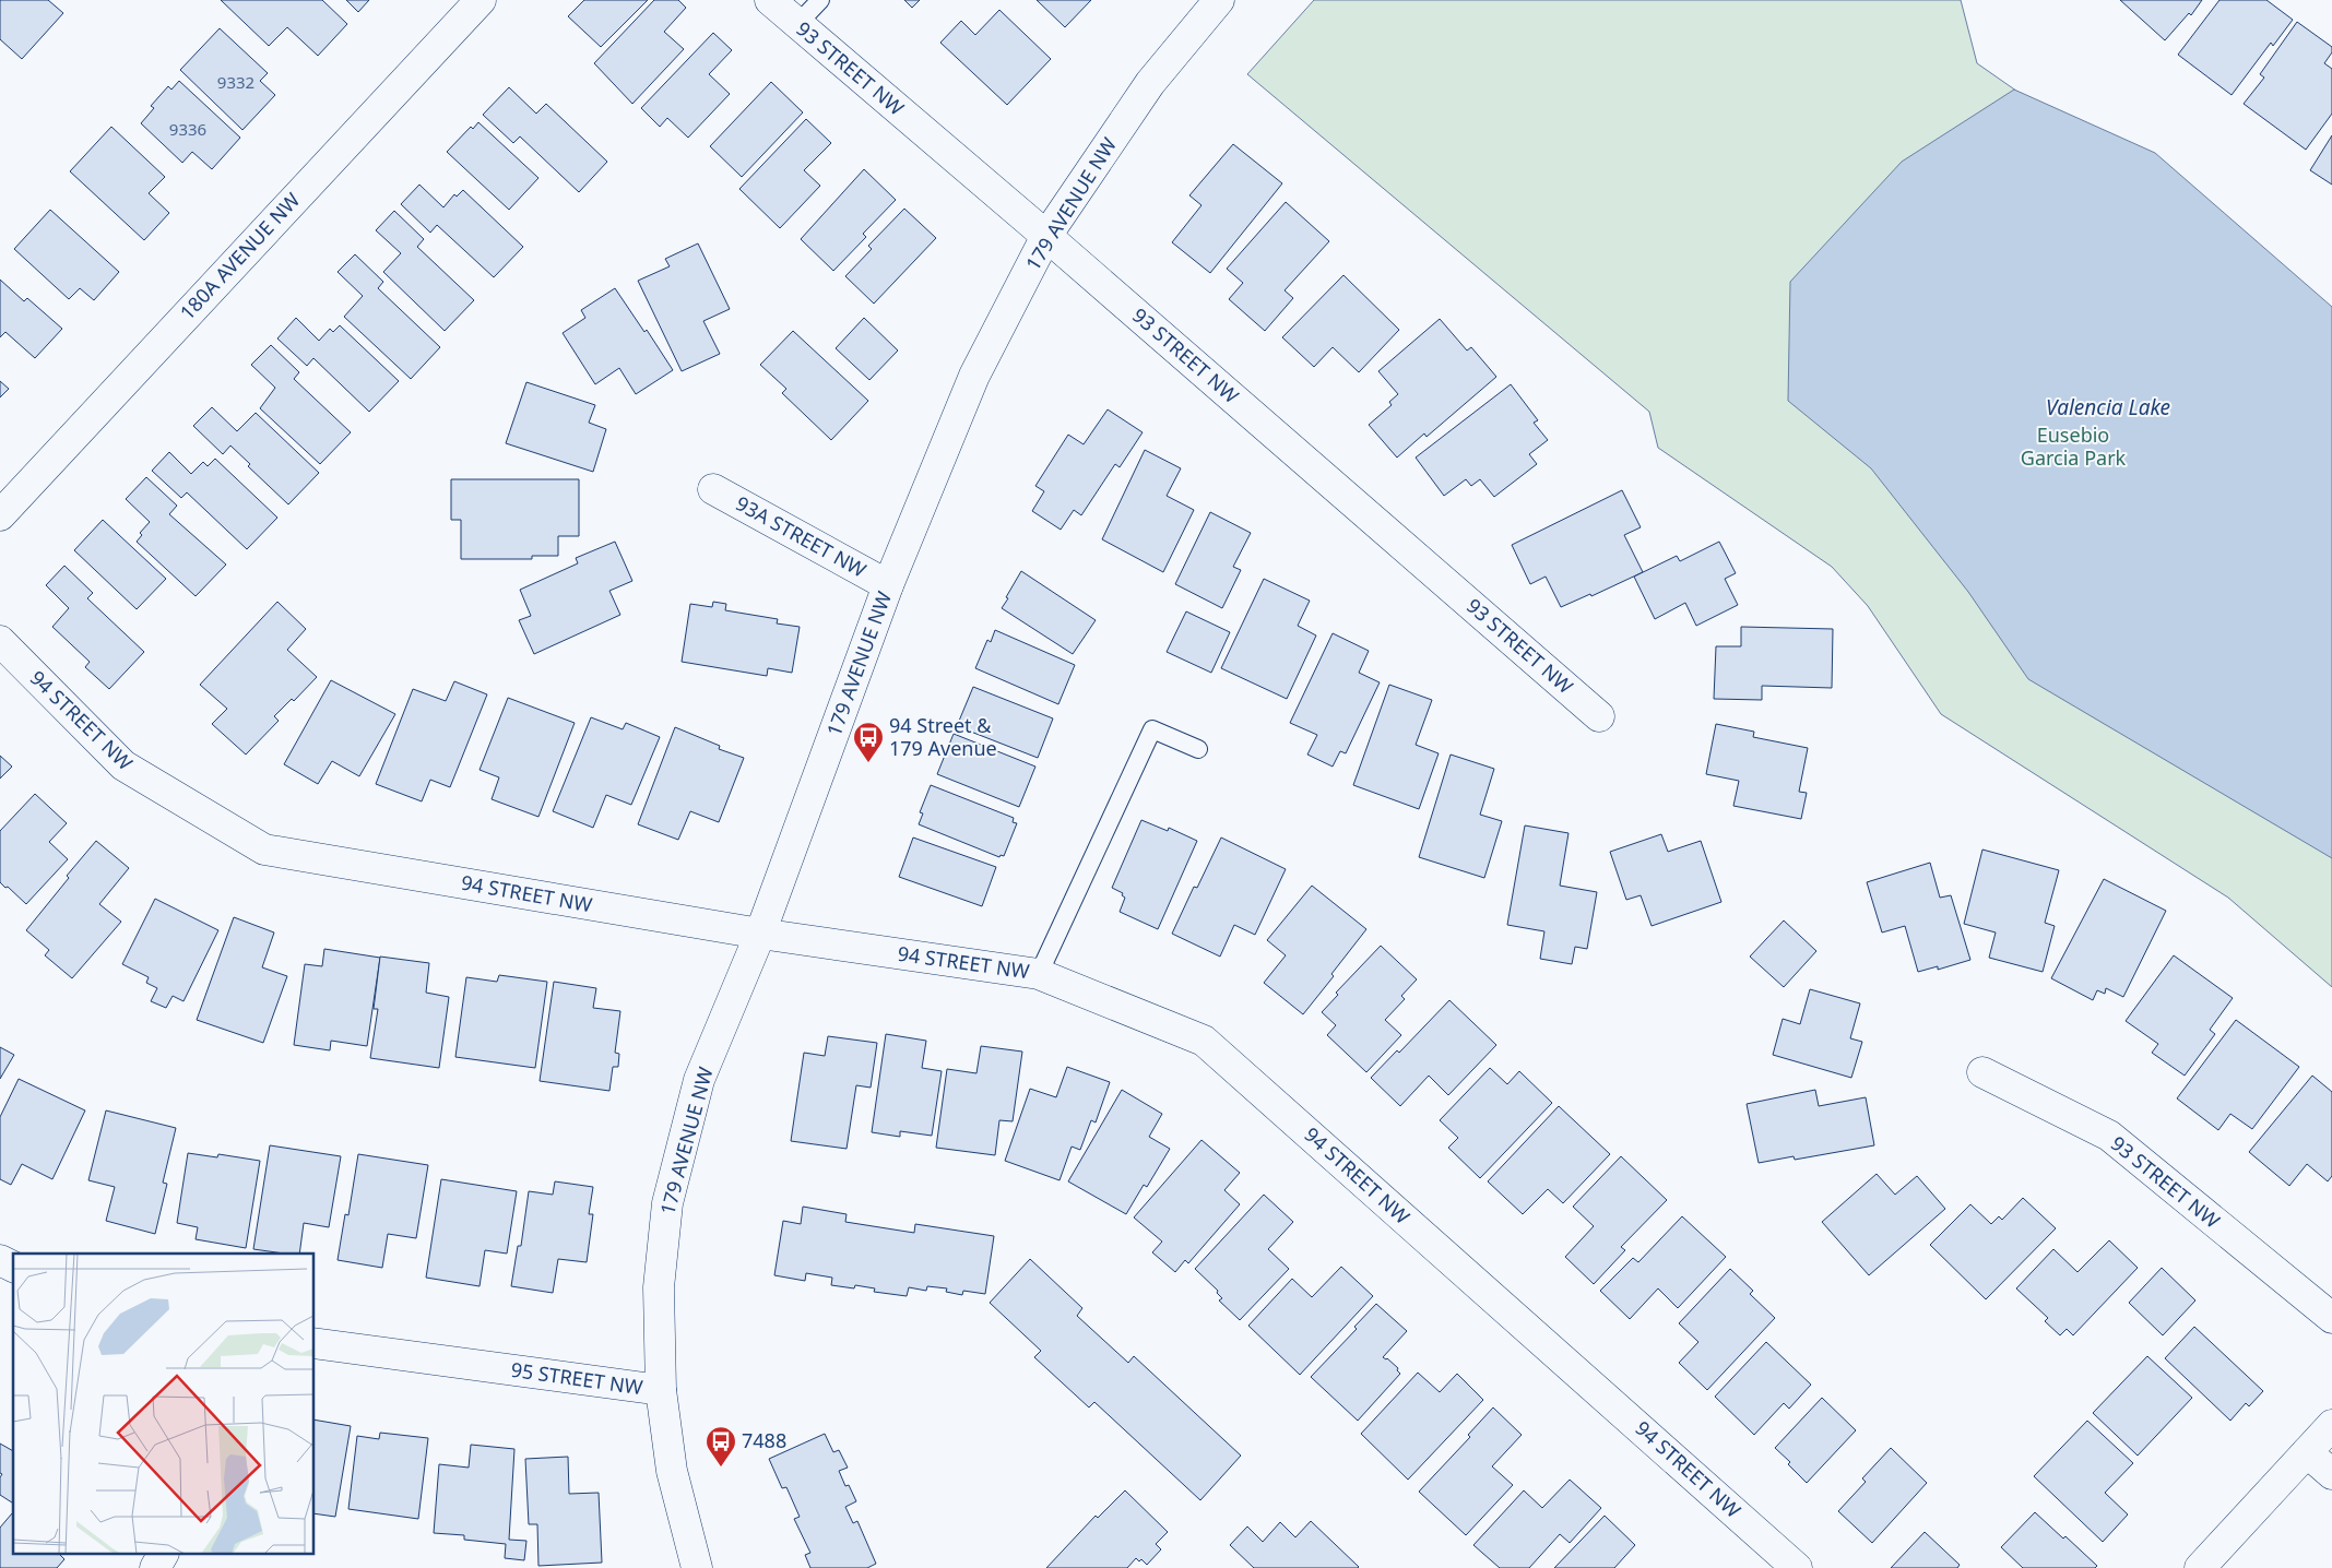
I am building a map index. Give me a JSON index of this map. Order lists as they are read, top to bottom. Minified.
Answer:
{"streets":{"street":["93 STREET NW","179 AVENUE NW","180A AVENUE NW","93A STREET NW","94 STREET NW","95 STREET NW"]},"crossings":[["93 STREET NW","179 AVENUE NW"],["179 AVENUE NW","93A STREET NW"],["179 AVENUE NW","94 STREET NW"],["179 AVENUE NW","95 STREET NW"]],"water":["Valencia Lake"],"parks":["Eusebio Garcia Park"],"places":{"bus stop":["94 Street & 179 Avenue","7488"]},"house_numbers":["9332","9336"]}
